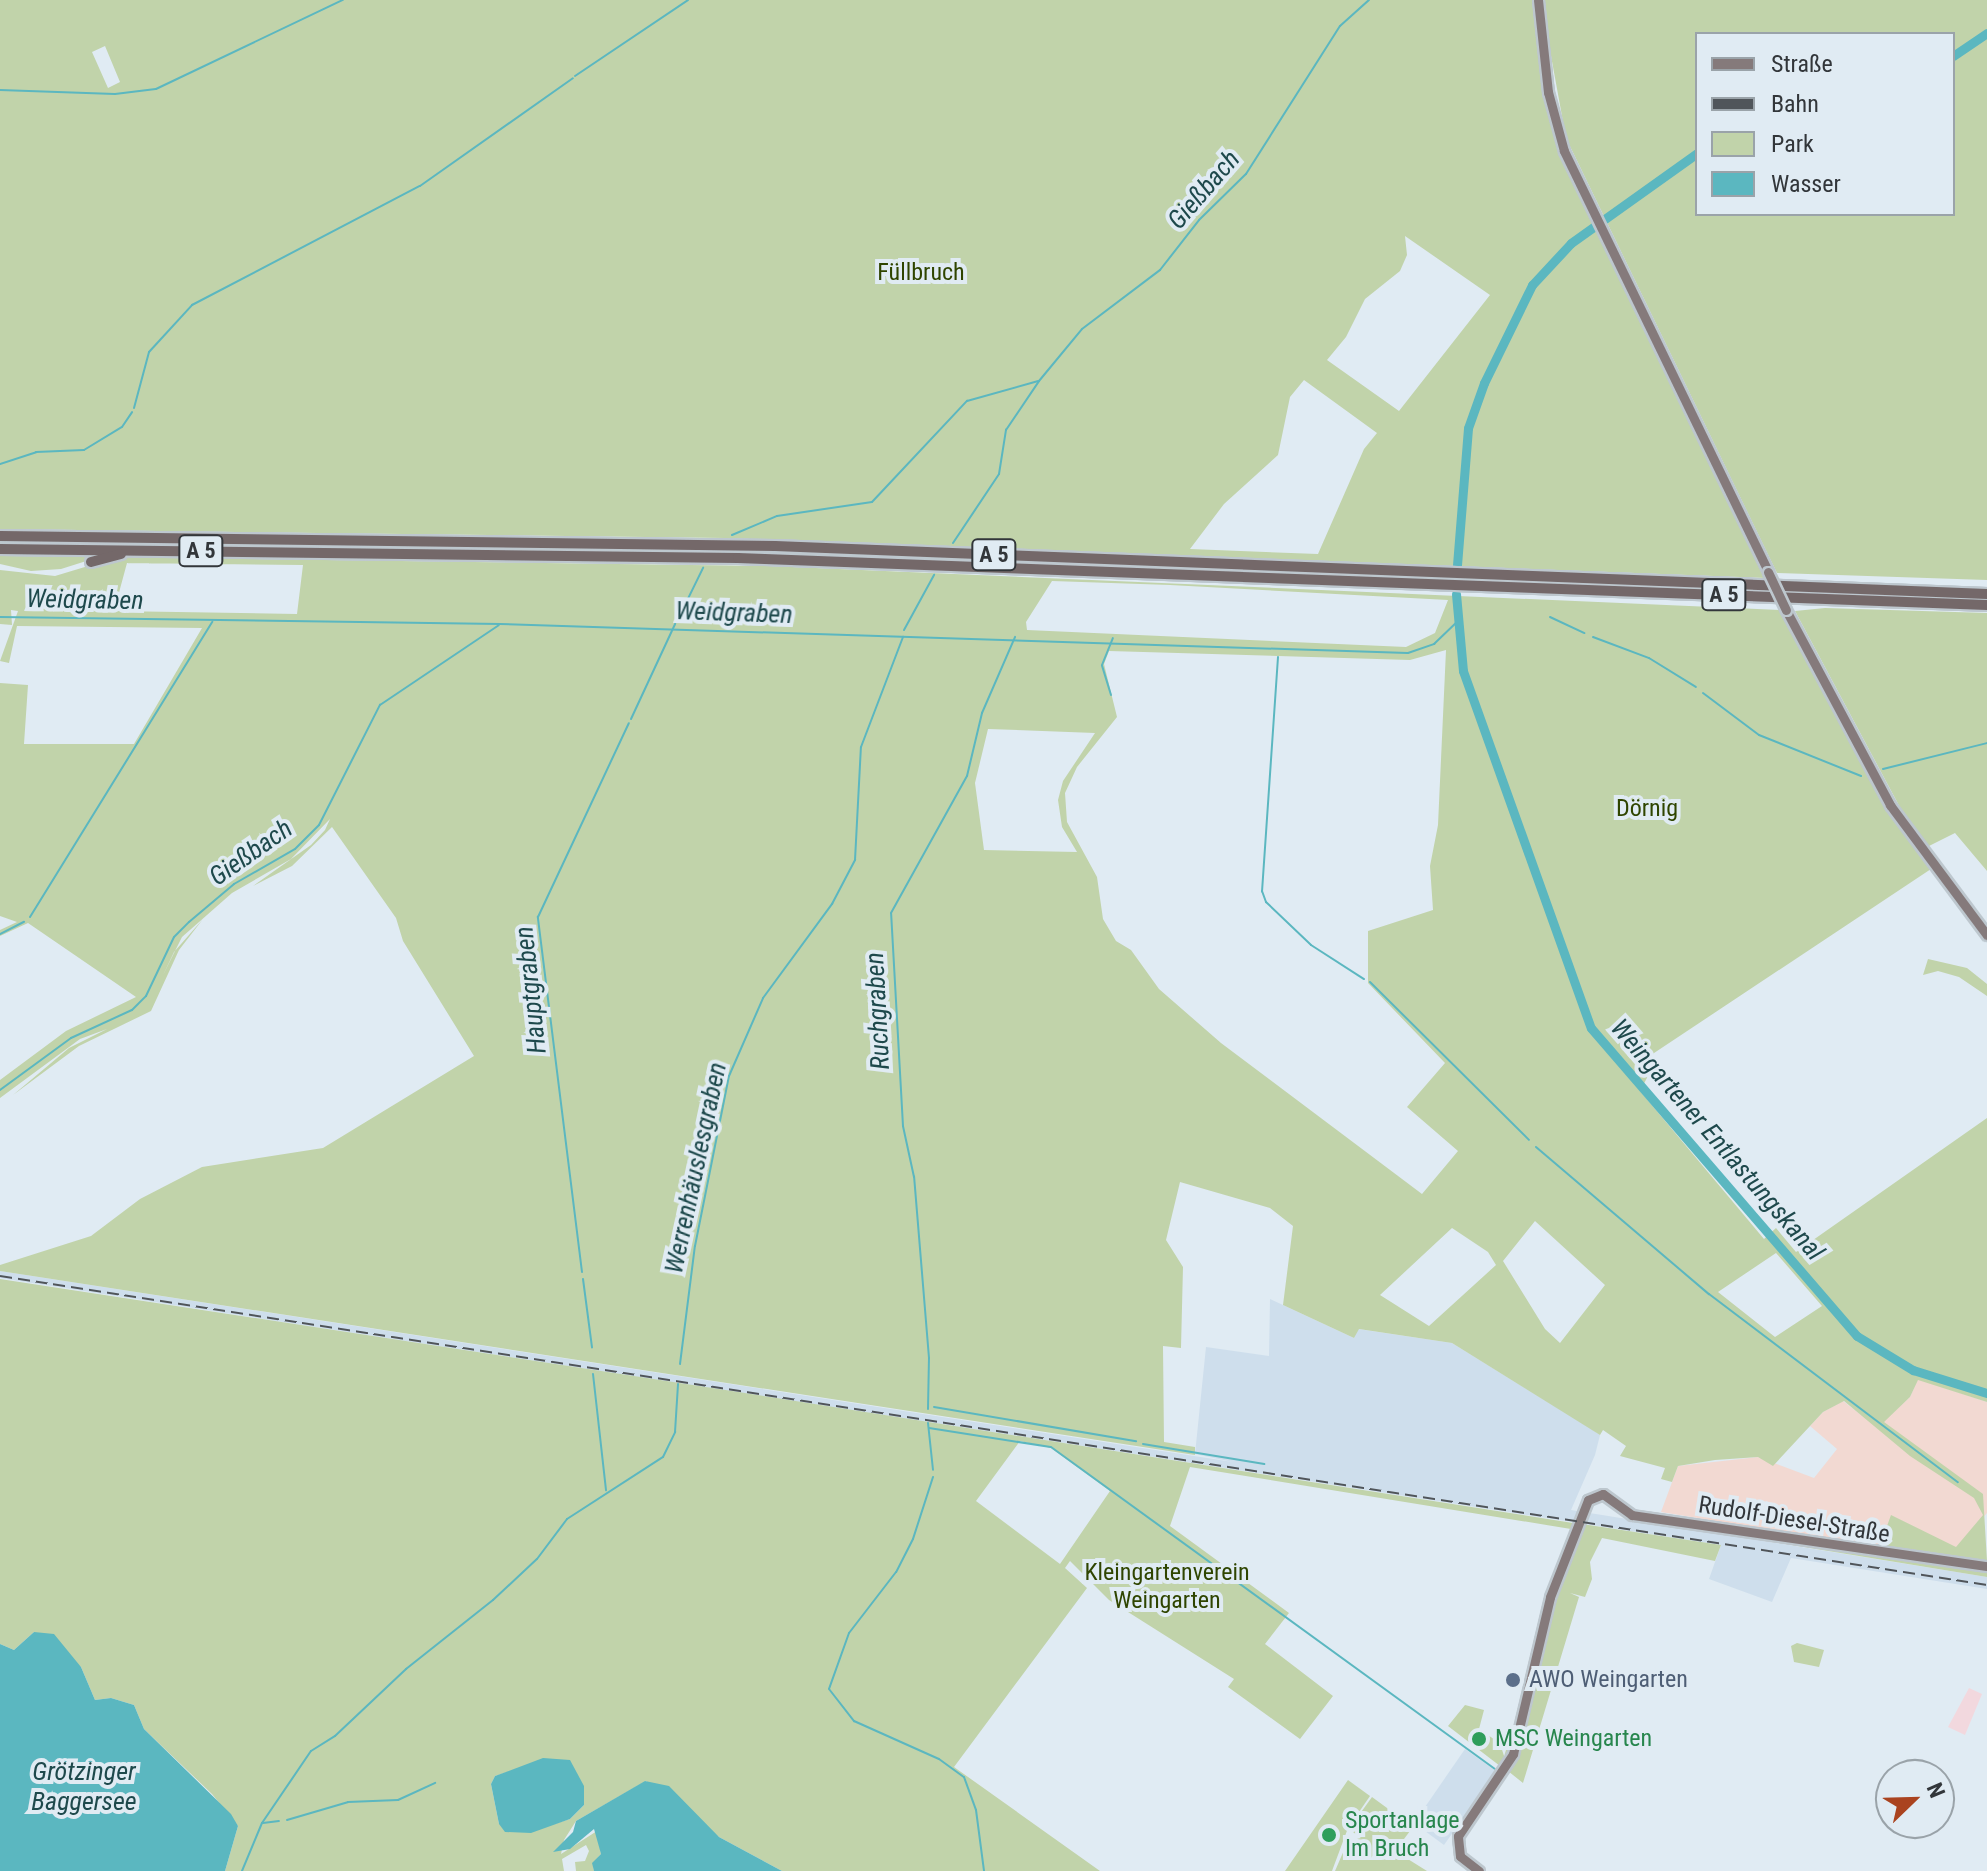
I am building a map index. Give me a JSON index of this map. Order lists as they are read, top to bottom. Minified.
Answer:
{"streets":{"highway":["A 5"],"main road":["Rudolf-Diesel-Straße"]},"water":["Gießbach","Weidgraben","Hauptgraben","Ruchgraben","Weingartener Entlastungskanal","Werrenhäuslesgraben","Grötzinger Baggersee"],"parks":["Füllbruch","Dörnig","Kleingartenverein Weingarten"],"places":["AWO Weingarten","MSC Weingarten","Sportanlage Im Bruch"],"legend":["Straße","Bahn","Park","Wasser"],"north":"top right"}
